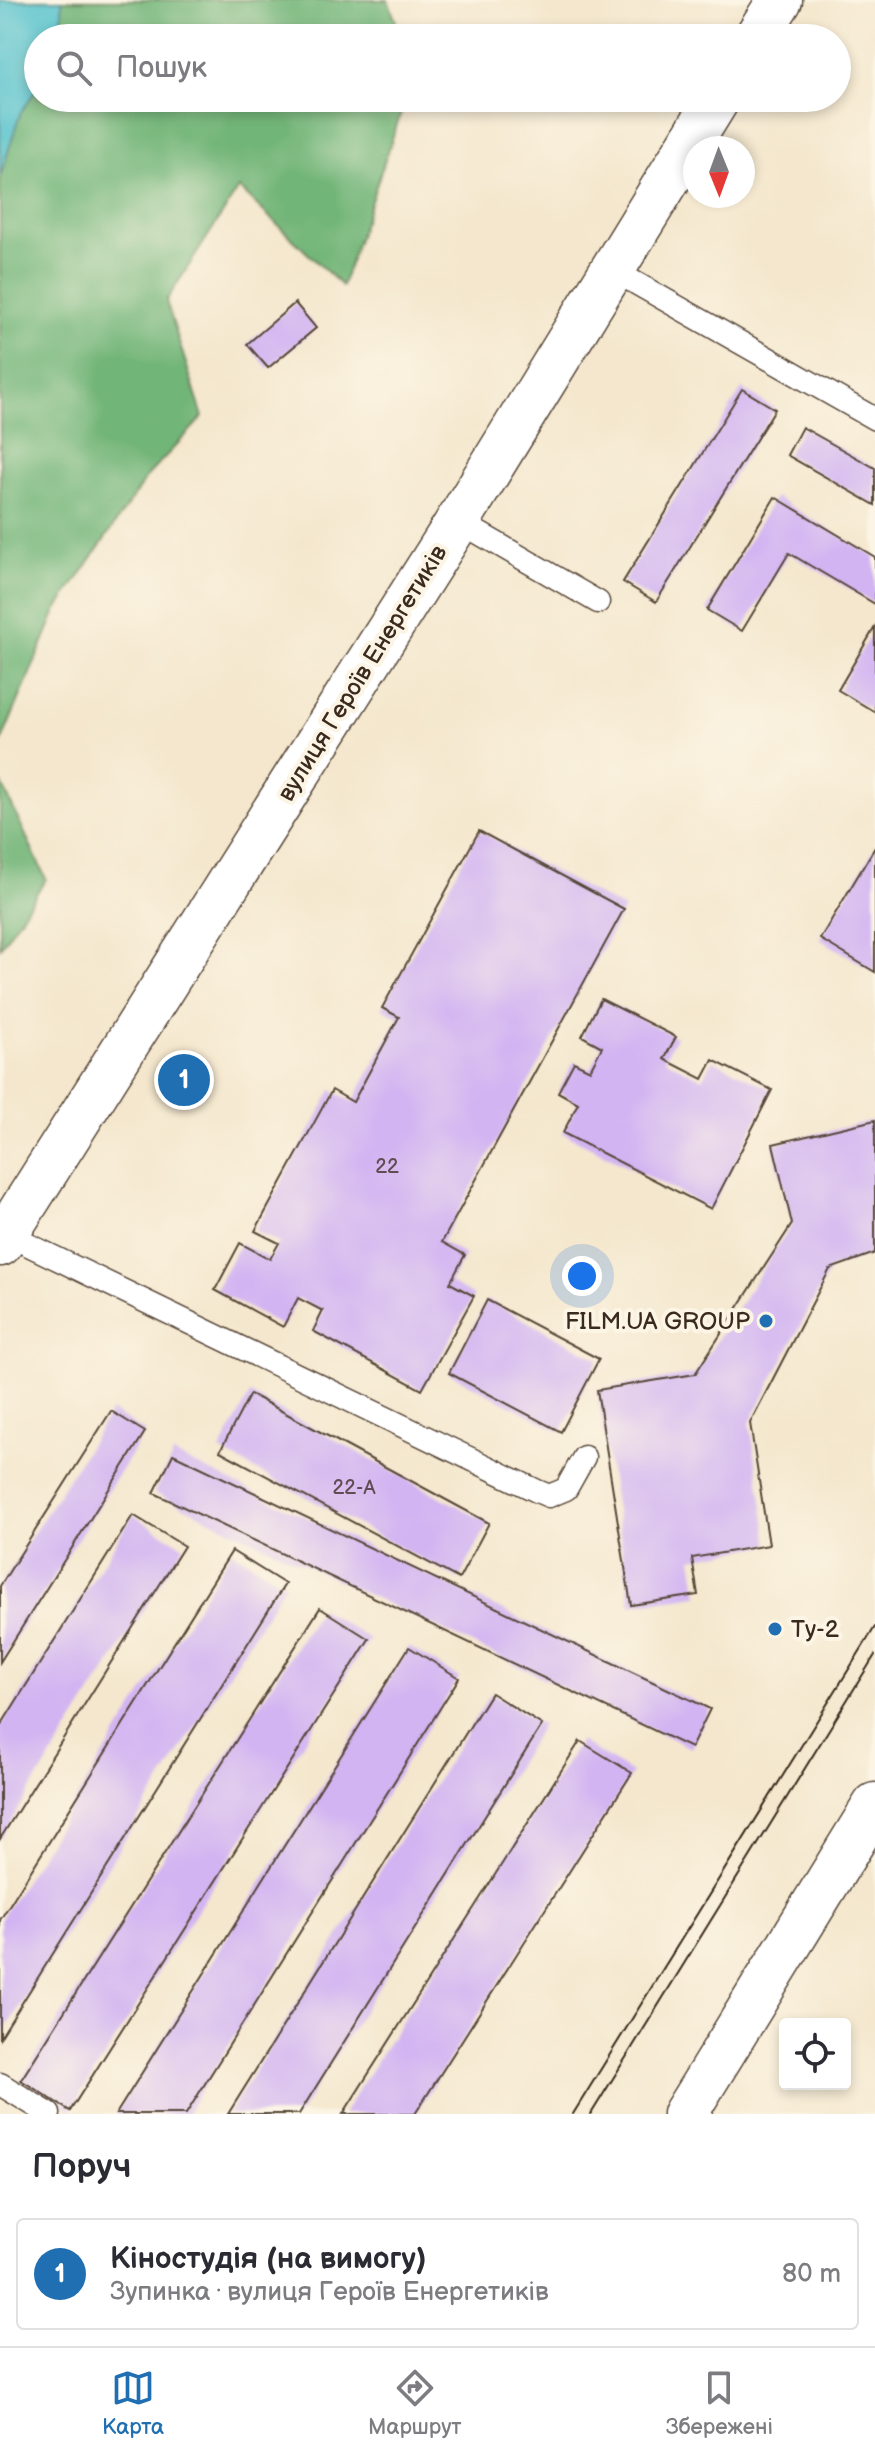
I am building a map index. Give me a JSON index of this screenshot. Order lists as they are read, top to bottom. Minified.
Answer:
{"streets":{"street":["вулиця Героїв Енергетиків"]},"places":["FILM.UA GROUP","Ту-2"],"house_numbers":["22","22-А"],"north":"bottom","page":{"search":"Пошук","pins":"1","heading":"Поруч","list":[{"mark":"1","name":"Кіностудія (на вимогу)","note":"Зупинка · вулиця Героїв Енергетиків","value":"80 m"}],"nav":["Карта","Маршрут","Збережені"]}}
